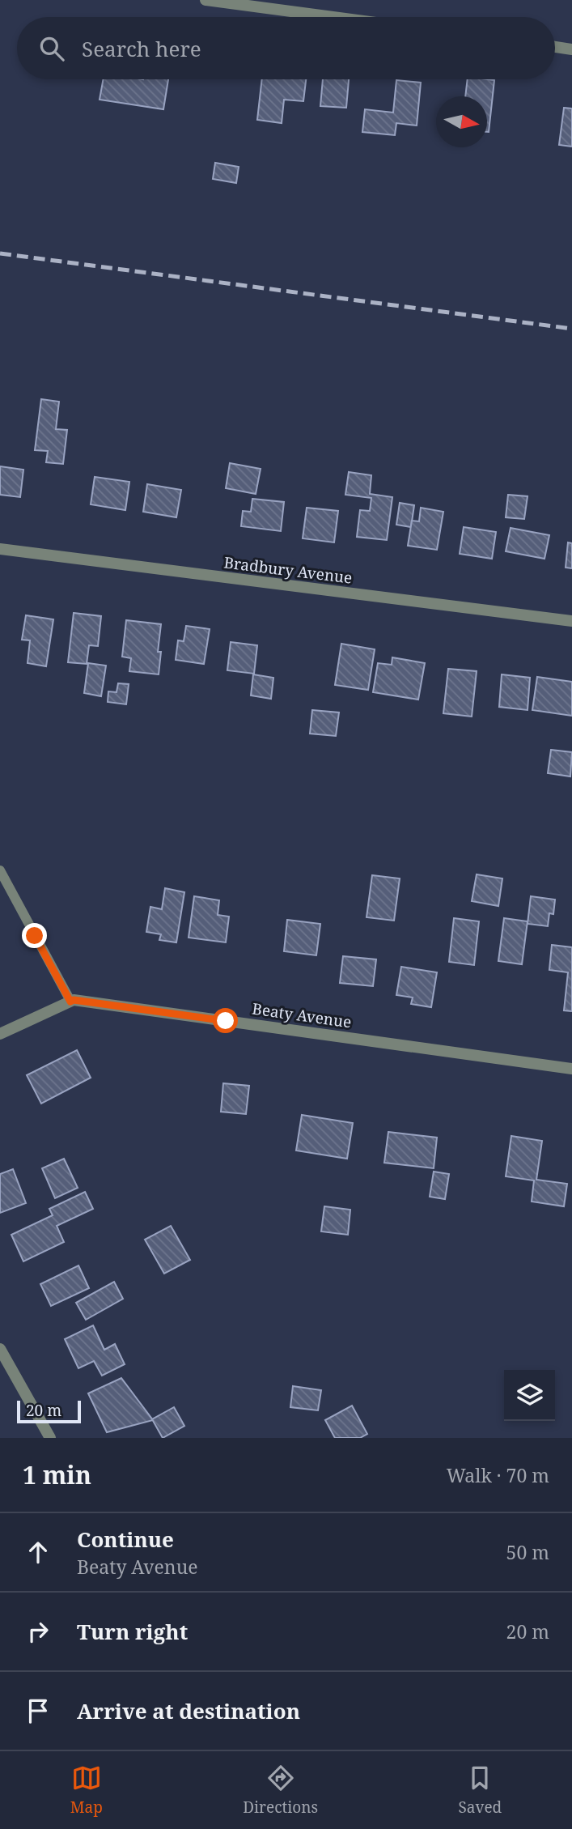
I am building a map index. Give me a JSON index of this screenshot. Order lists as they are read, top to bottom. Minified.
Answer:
{"streets":{"street":["Bradbury Avenue","Beaty Avenue"]},"scale_bar":"20 m","north":"right","page":{"search":"Search here","scale":"20 m","heading":["1 min","Walk · 70 m"],"list":[["Continue","Beaty Avenue","50 m"],["Turn right","20 m"],"Arrive at destination"],"nav":["Map","Directions","Saved"]}}
